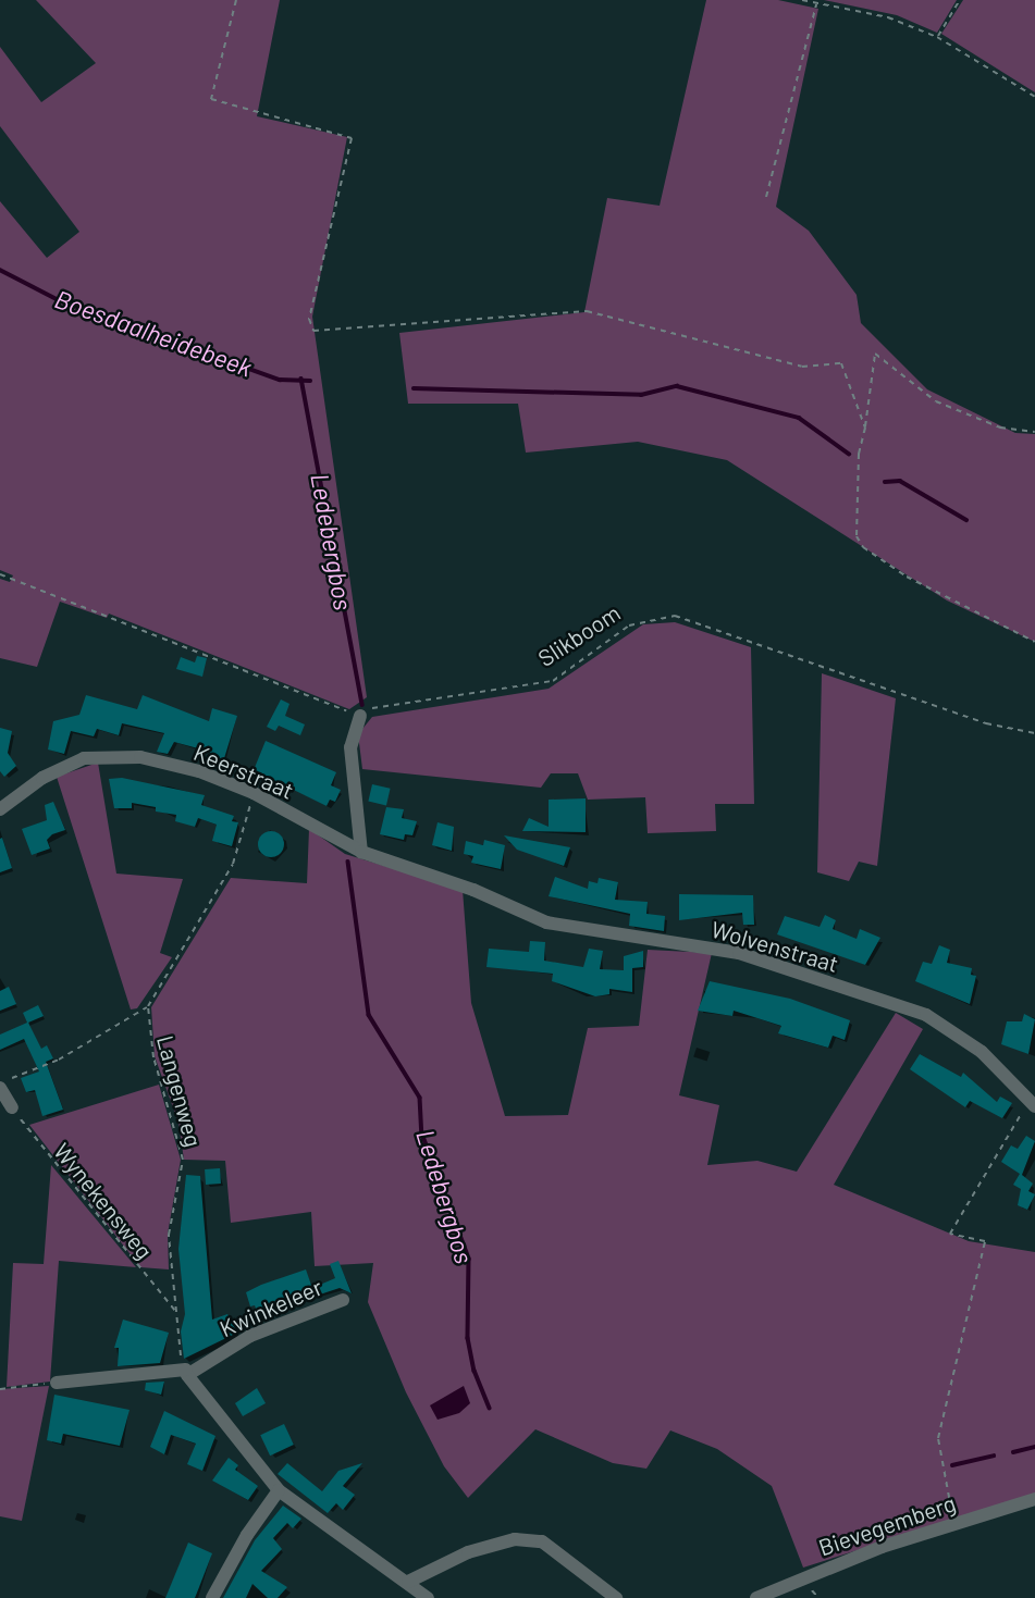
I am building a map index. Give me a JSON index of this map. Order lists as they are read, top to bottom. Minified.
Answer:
{"streets":{"street":["Keerstraat","Wolvenstraat","Kwinkeleer","Bievegemberg"],"path":["Slikboom","Langenweg","Wynekensweg"]},"crossings":[["Keerstraat","Wolvenstraat"],["Keerstraat","Langenweg"],["Langenweg","Wynekensweg"]],"water":["Boesdaalheidebeek","Ledebergbos"]}
